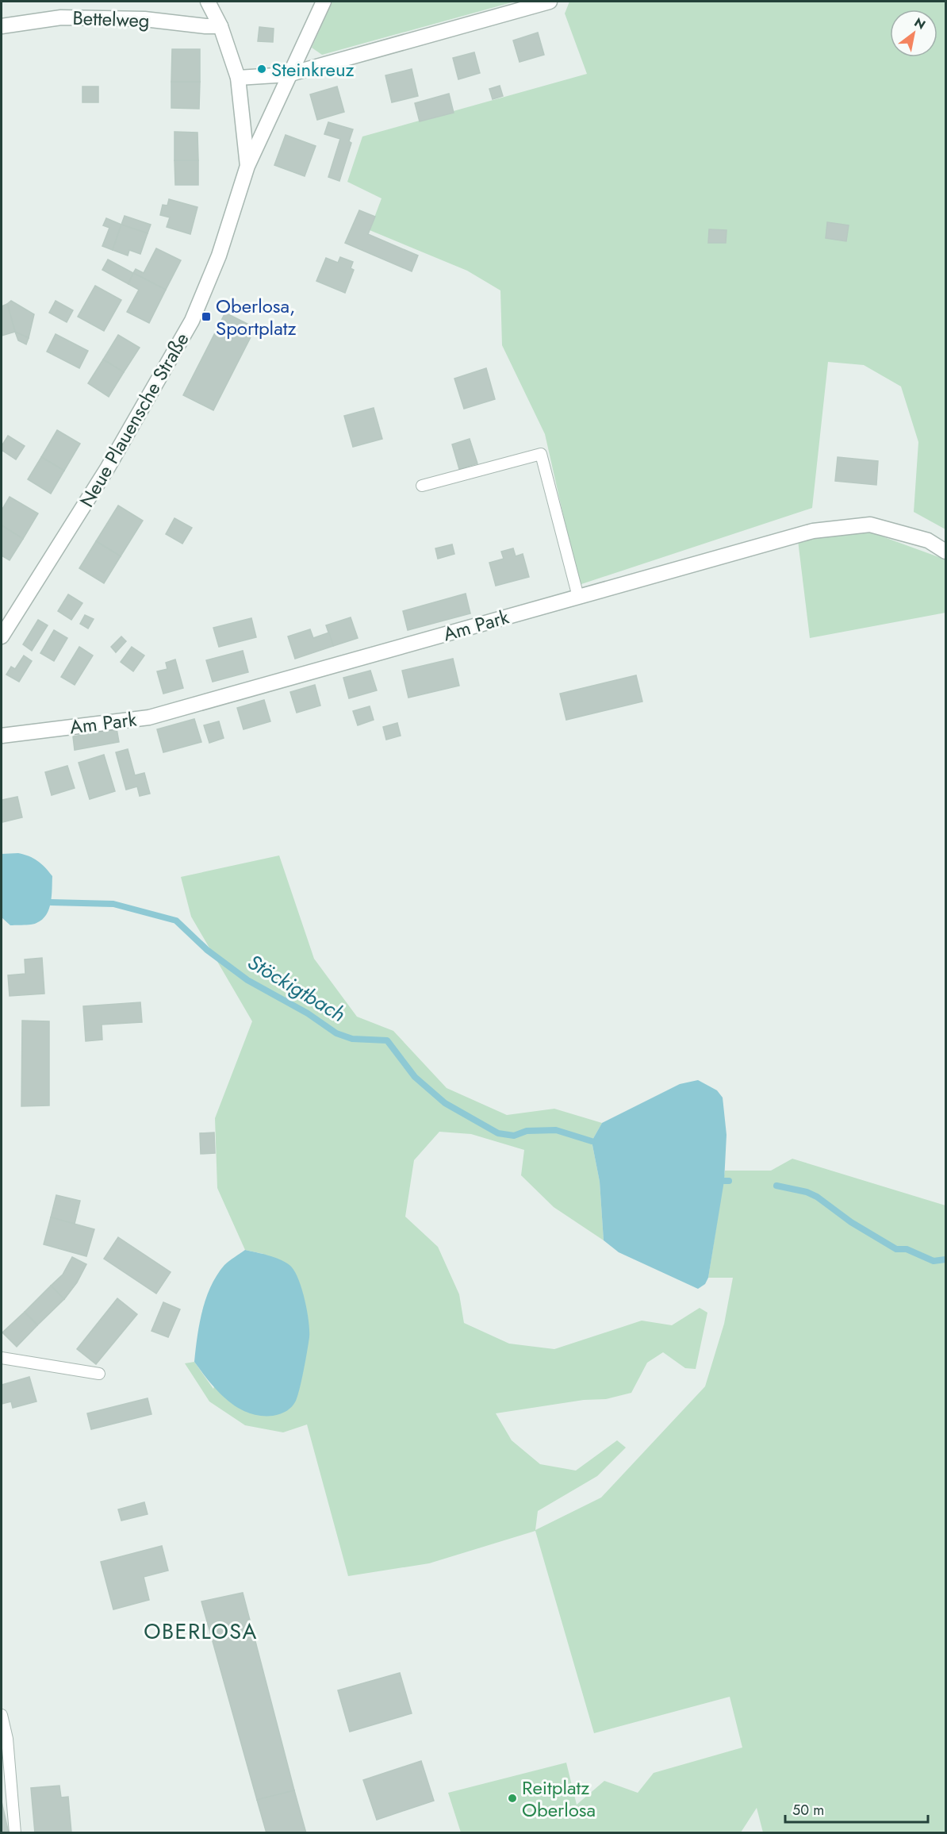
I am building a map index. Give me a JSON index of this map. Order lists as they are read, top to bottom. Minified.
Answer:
{"streets":{"street":["Bettelweg","Neue Plauensche Straße","Am Park"]},"crossings":[["Bettelweg","Neue Plauensche Straße"]],"districts":["OBERLOSA"],"water":["Stöckigtbach"],"places":{"other":["Steinkreuz","Reitplatz Oberlosa"],"transit":["Oberlosa, Sportplatz"]},"scale_bar":"50 m","north":"top right"}
